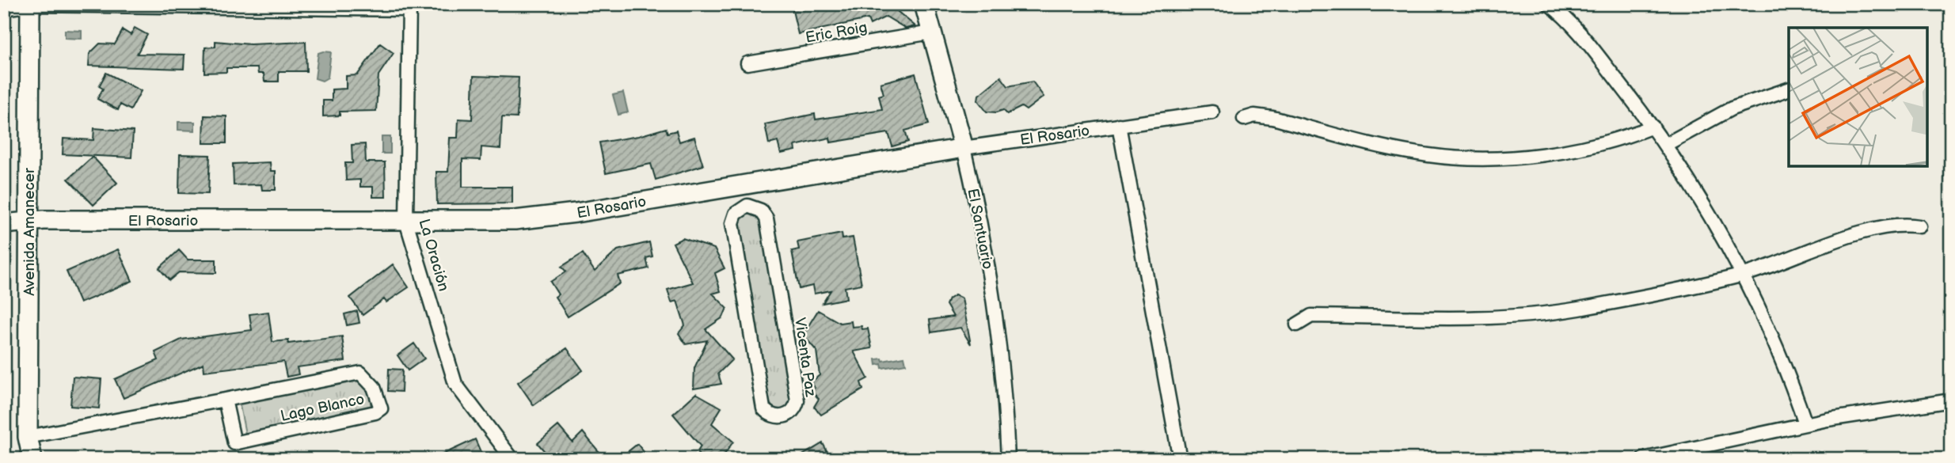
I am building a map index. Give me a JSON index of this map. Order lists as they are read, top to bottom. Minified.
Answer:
{"streets":{"street":["Eric Roig","El Rosario","El Santuario","Avenida Amanecer","La Oración","Vicenta Paz","Lago Blanco"]},"crossings":[["Eric Roig","El Santuario"],["El Rosario","El Santuario"],["El Rosario","Avenida Amanecer"],["El Rosario","La Oración"],["Avenida Amanecer","Lago Blanco"]]}
